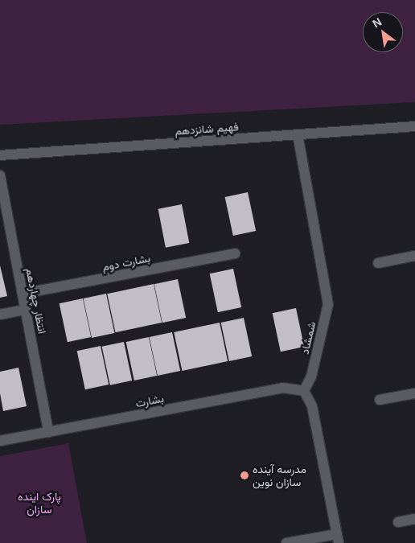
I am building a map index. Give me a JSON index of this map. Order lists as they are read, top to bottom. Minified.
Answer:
{"streets":{"street":["فهیم شانزدهم","بشارت دوم","انتظار چهاردهم","شمشاد","بشارت"]},"crossings":[["فهیم شانزدهم","شمشاد"],["بشارت دوم","انتظار چهاردهم"],["انتظار چهاردهم","بشارت"],["شمشاد","بشارت"]],"parks":["پارک اینده سازان"],"places":["مدرسه آینده سازان نوین"],"north":"top left"}
